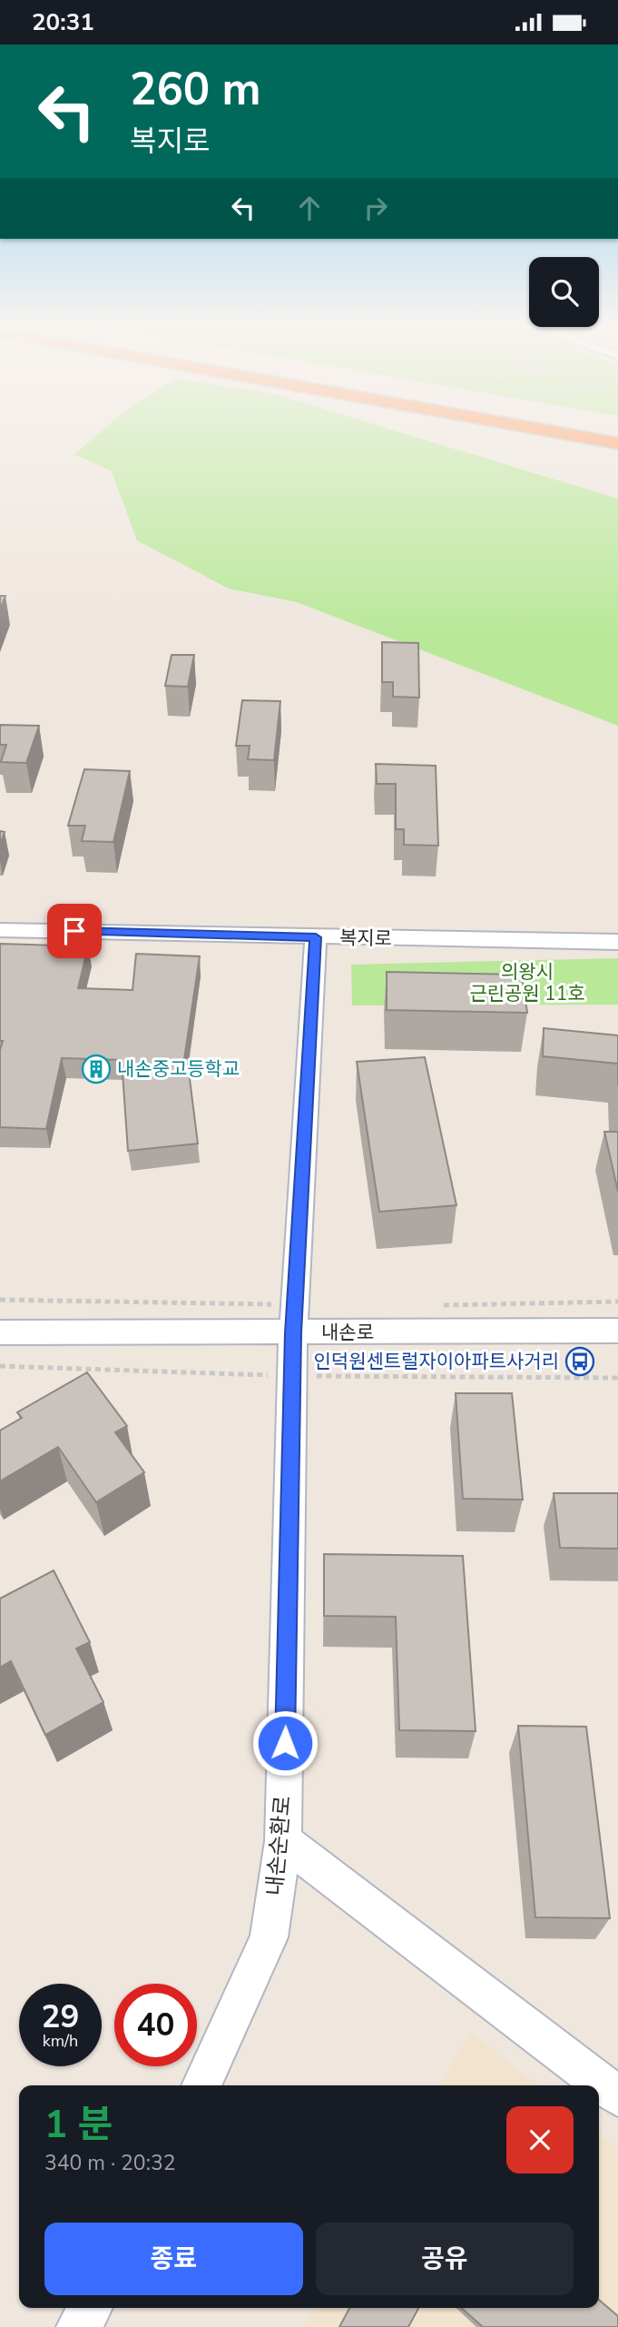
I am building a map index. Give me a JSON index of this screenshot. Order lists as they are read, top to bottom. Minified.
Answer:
{"streets":{"street":["복지로","내손로","내손순환로"]},"crossings":[["복지로","내손순환로"],["내손로","내손순환로"]],"parks":["의왕시 근린공원 11호"],"places":{"building":["내손중고등학교"],"bus stop":["인덕원센트럴자이아파트사거리"]},"page":{"status":"20:31","turn":["260 m","복지로"],"speed":"29 km/h","limit":"40","heading":["1 분","340 m · 20:32"],"buttons":["종료","공유"]}}
